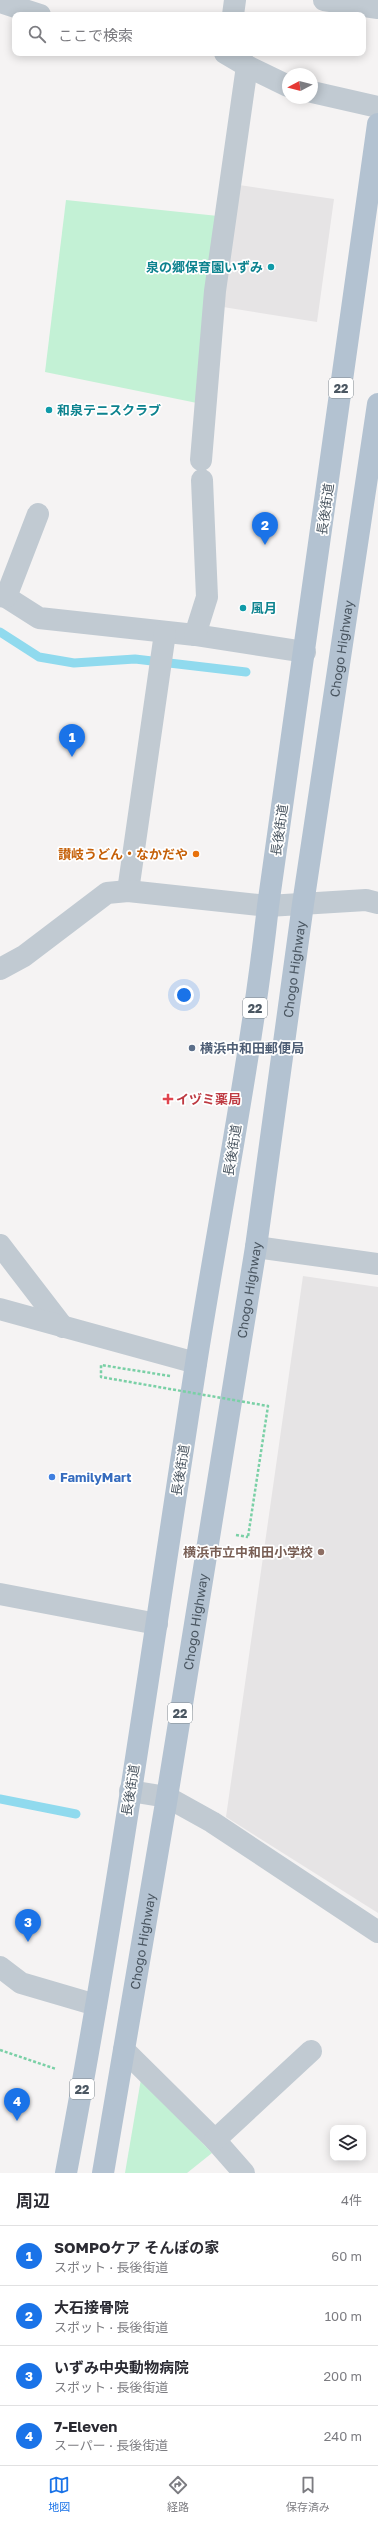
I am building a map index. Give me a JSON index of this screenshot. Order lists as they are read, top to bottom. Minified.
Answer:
{"streets":{"main road":["22","長後街道","Chogo Highway"]},"places":{"other":["泉の郷保育園いずみ","和泉テニスクラブ","風月","讃岐うどん・なかだや","横浜中和田郵便局","FamilyMart","横浜市立中和田小学校"],"health":["イヅミ薬局"]},"north":"left","page":{"search":"ここで検索","pins":["2","1","3","4"],"heading":["周辺","4件"],"list":[{"mark":"1","name":"SOMPOケア そんぽの家","note":"スポット · 長後街道","value":"60 m"},{"mark":"2","name":"大石接骨院","note":"スポット · 長後街道","value":"100 m"},{"mark":"3","name":"いずみ中央動物病院","note":"スポット · 長後街道","value":"200 m"},{"mark":"4","name":"7-Eleven","note":"スーパー · 長後街道","value":"240 m"}],"nav":["地図","経路","保存済み"]}}
